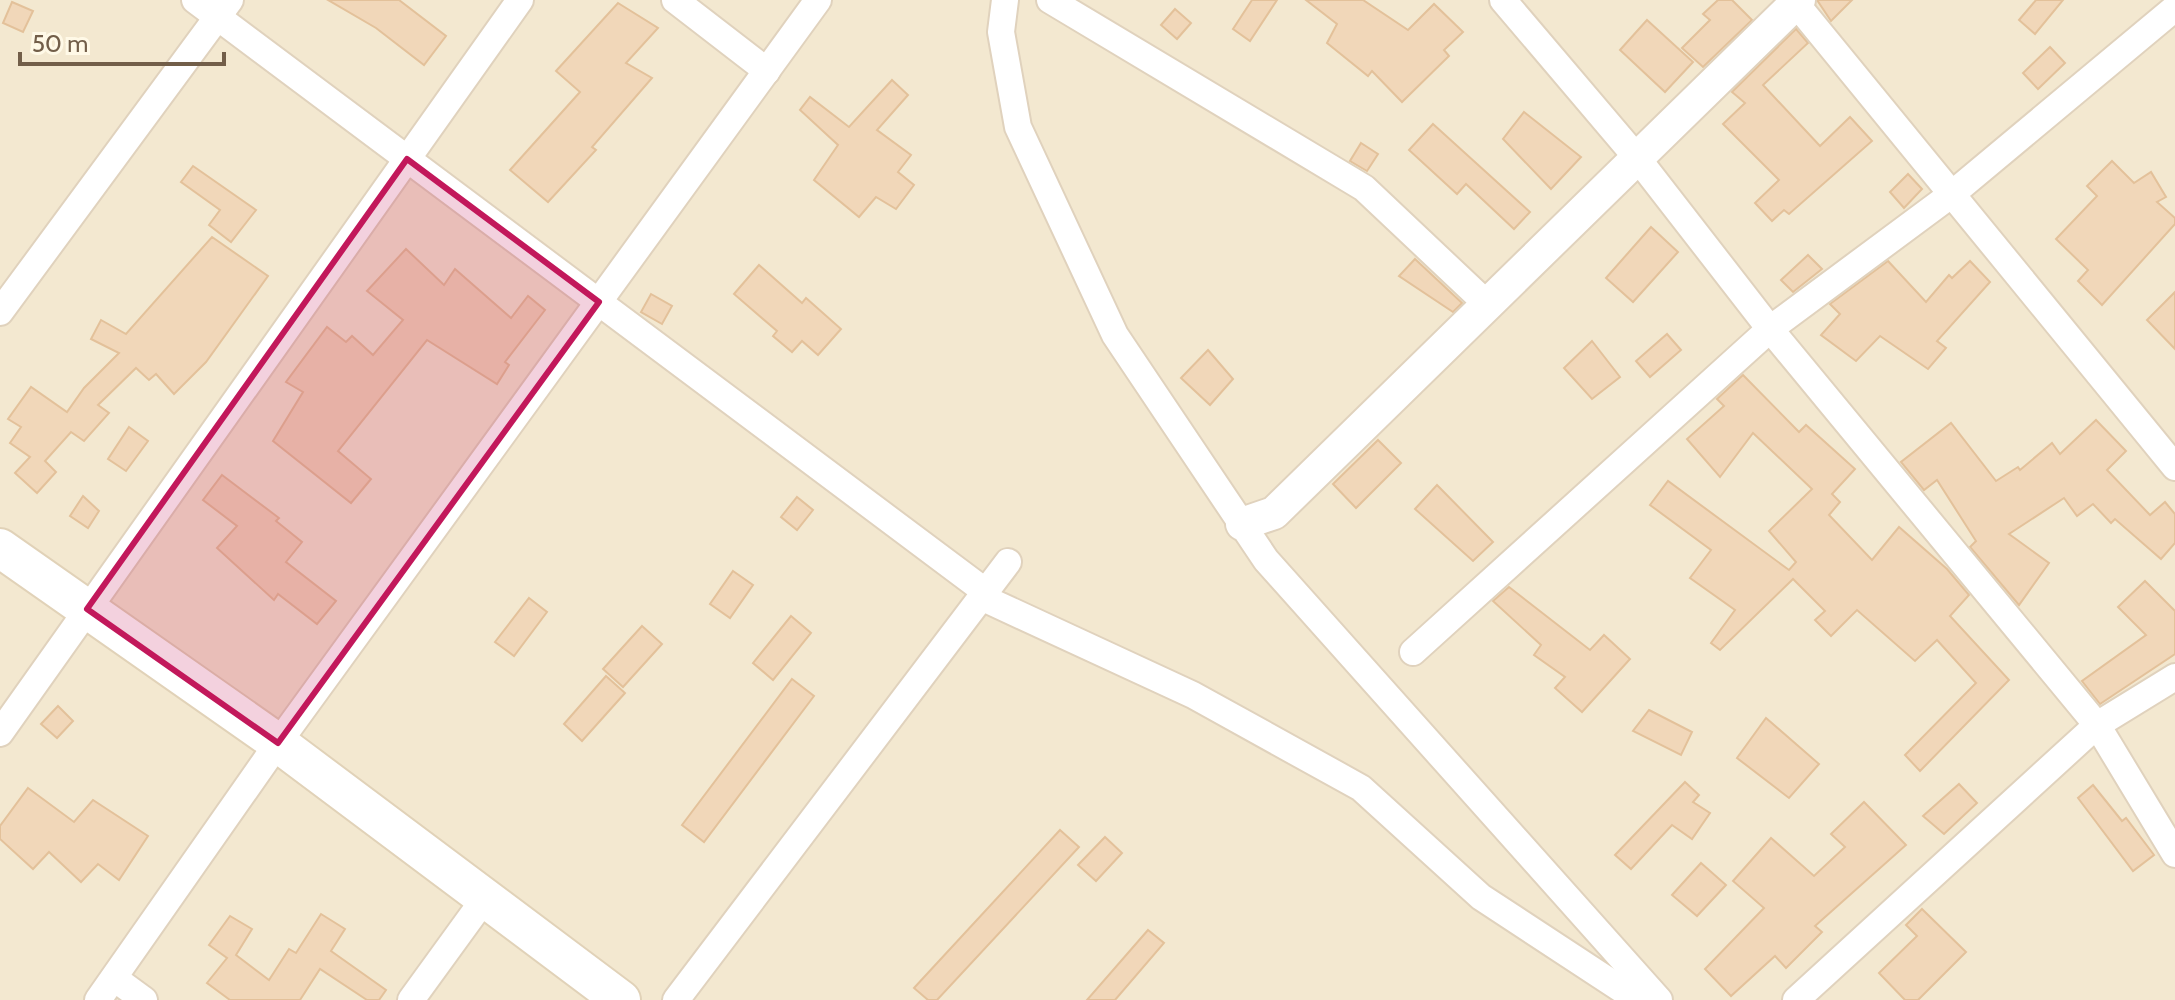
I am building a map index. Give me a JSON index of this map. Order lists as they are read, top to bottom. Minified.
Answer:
{"scale_bar":"50 m"}
